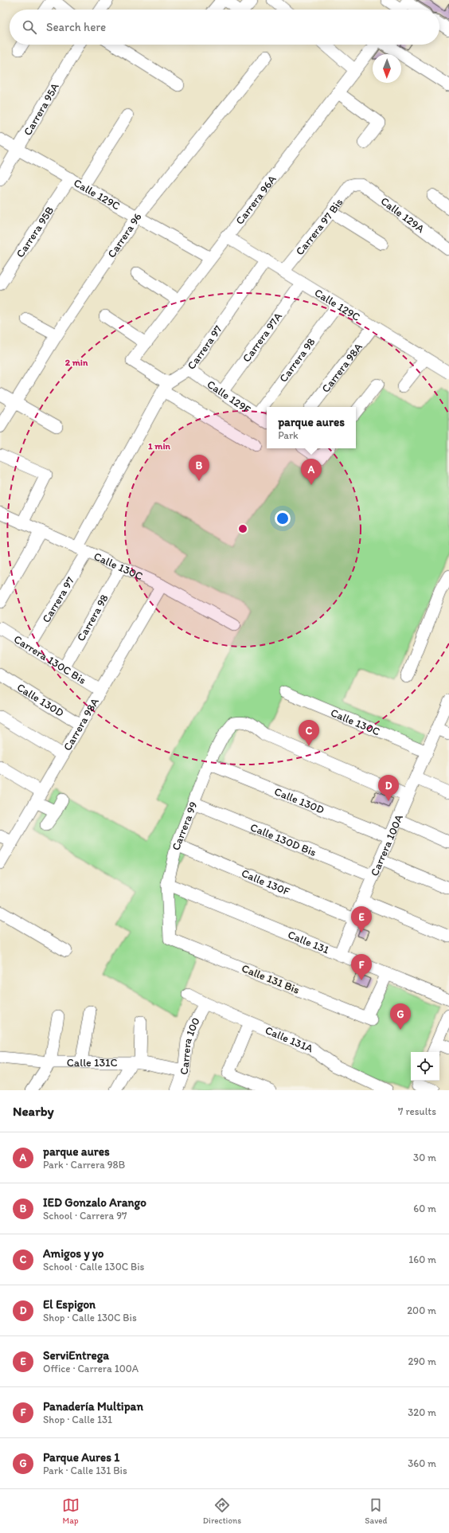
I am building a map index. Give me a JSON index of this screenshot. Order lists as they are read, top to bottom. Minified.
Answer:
{"streets":{"street":["Carrera 95A","Calle 129C","Carrera 96A","Calle 129A","Carrera 97 Bis","Carrera 95B","Carrera 96","Carrera 97A","Carrera 97","Carrera 98","Carrera 98A","Calle 129F","Calle 130C","Carrera 130C Bis","Calle 130D","Carrera 99","Calle 130D Bis","Carrera 100A","Calle 130F","Calle 131","Calle 131 Bis","Calle 131A","Carrera 100","Calle 131C"]},"crossings":[["Carrera 95A","Calle 129C"],["Calle 129C","Carrera 96A"],["Calle 129C","Carrera 97 Bis"],["Calle 129C","Carrera 95B"],["Calle 129C","Carrera 96"],["Calle 129C","Carrera 97A"],["Calle 129C","Carrera 97"],["Calle 129C","Carrera 98"],["Calle 129C","Carrera 98A"],["Carrera 96A","Carrera 97"],["Calle 129A","Carrera 97 Bis"],["Carrera 97A","Calle 129F"],["Carrera 97","Calle 129F"],["Carrera 97","Calle 130C"],["Carrera 97","Carrera 130C Bis"],["Carrera 98","Calle 129F"],["Carrera 98","Calle 130C"],["Carrera 98","Carrera 130C Bis"],["Carrera 98A","Calle 130C"],["Carrera 98A","Carrera 130C Bis"],["Carrera 98A","Calle 130D"],["Calle 130C","Carrera 100A"],["Calle 130D","Carrera 99"],["Calle 130D","Carrera 100A"],["Carrera 99","Calle 130D Bis"],["Carrera 99","Carrera 100A"],["Carrera 99","Calle 130F"],["Carrera 99","Calle 131"],["Carrera 99","Calle 131 Bis"],["Calle 130D Bis","Carrera 100A"],["Carrera 100A","Calle 130F"],["Carrera 100A","Calle 131"],["Calle 131","Calle 131 Bis"],["Calle 131A","Carrera 100"],["Carrera 100","Calle 131C"]],"north":"bottom","page":{"search":"Search here","popup":["parque aures","Park"],"pins":["B","A","C","D","E","F","G"],"heading":["Nearby","7 results"],"list":[{"mark":"A","name":"parque aures","note":"Park · Carrera 98B","value":"30 m"},{"mark":"B","name":"IED Gonzalo Arango","note":"School · Carrera 97","value":"60 m"},{"mark":"C","name":"Amigos y yo","note":"School · Calle 130C Bis","value":"160 m"},{"mark":"D","name":"El Espigon","note":"Shop · Calle 130C Bis","value":"200 m"},{"mark":"E","name":"ServiEntrega","note":"Office · Carrera 100A","value":"290 m"},{"mark":"F","name":"Panadería Multipan","note":"Shop · Calle 131","value":"320 m"},{"mark":"G","name":"Parque Aures 1","note":"Park · Calle 131 Bis","value":"360 m"}],"nav":["Map","Directions","Saved"]},"rings":["2 min","1 min"]}
